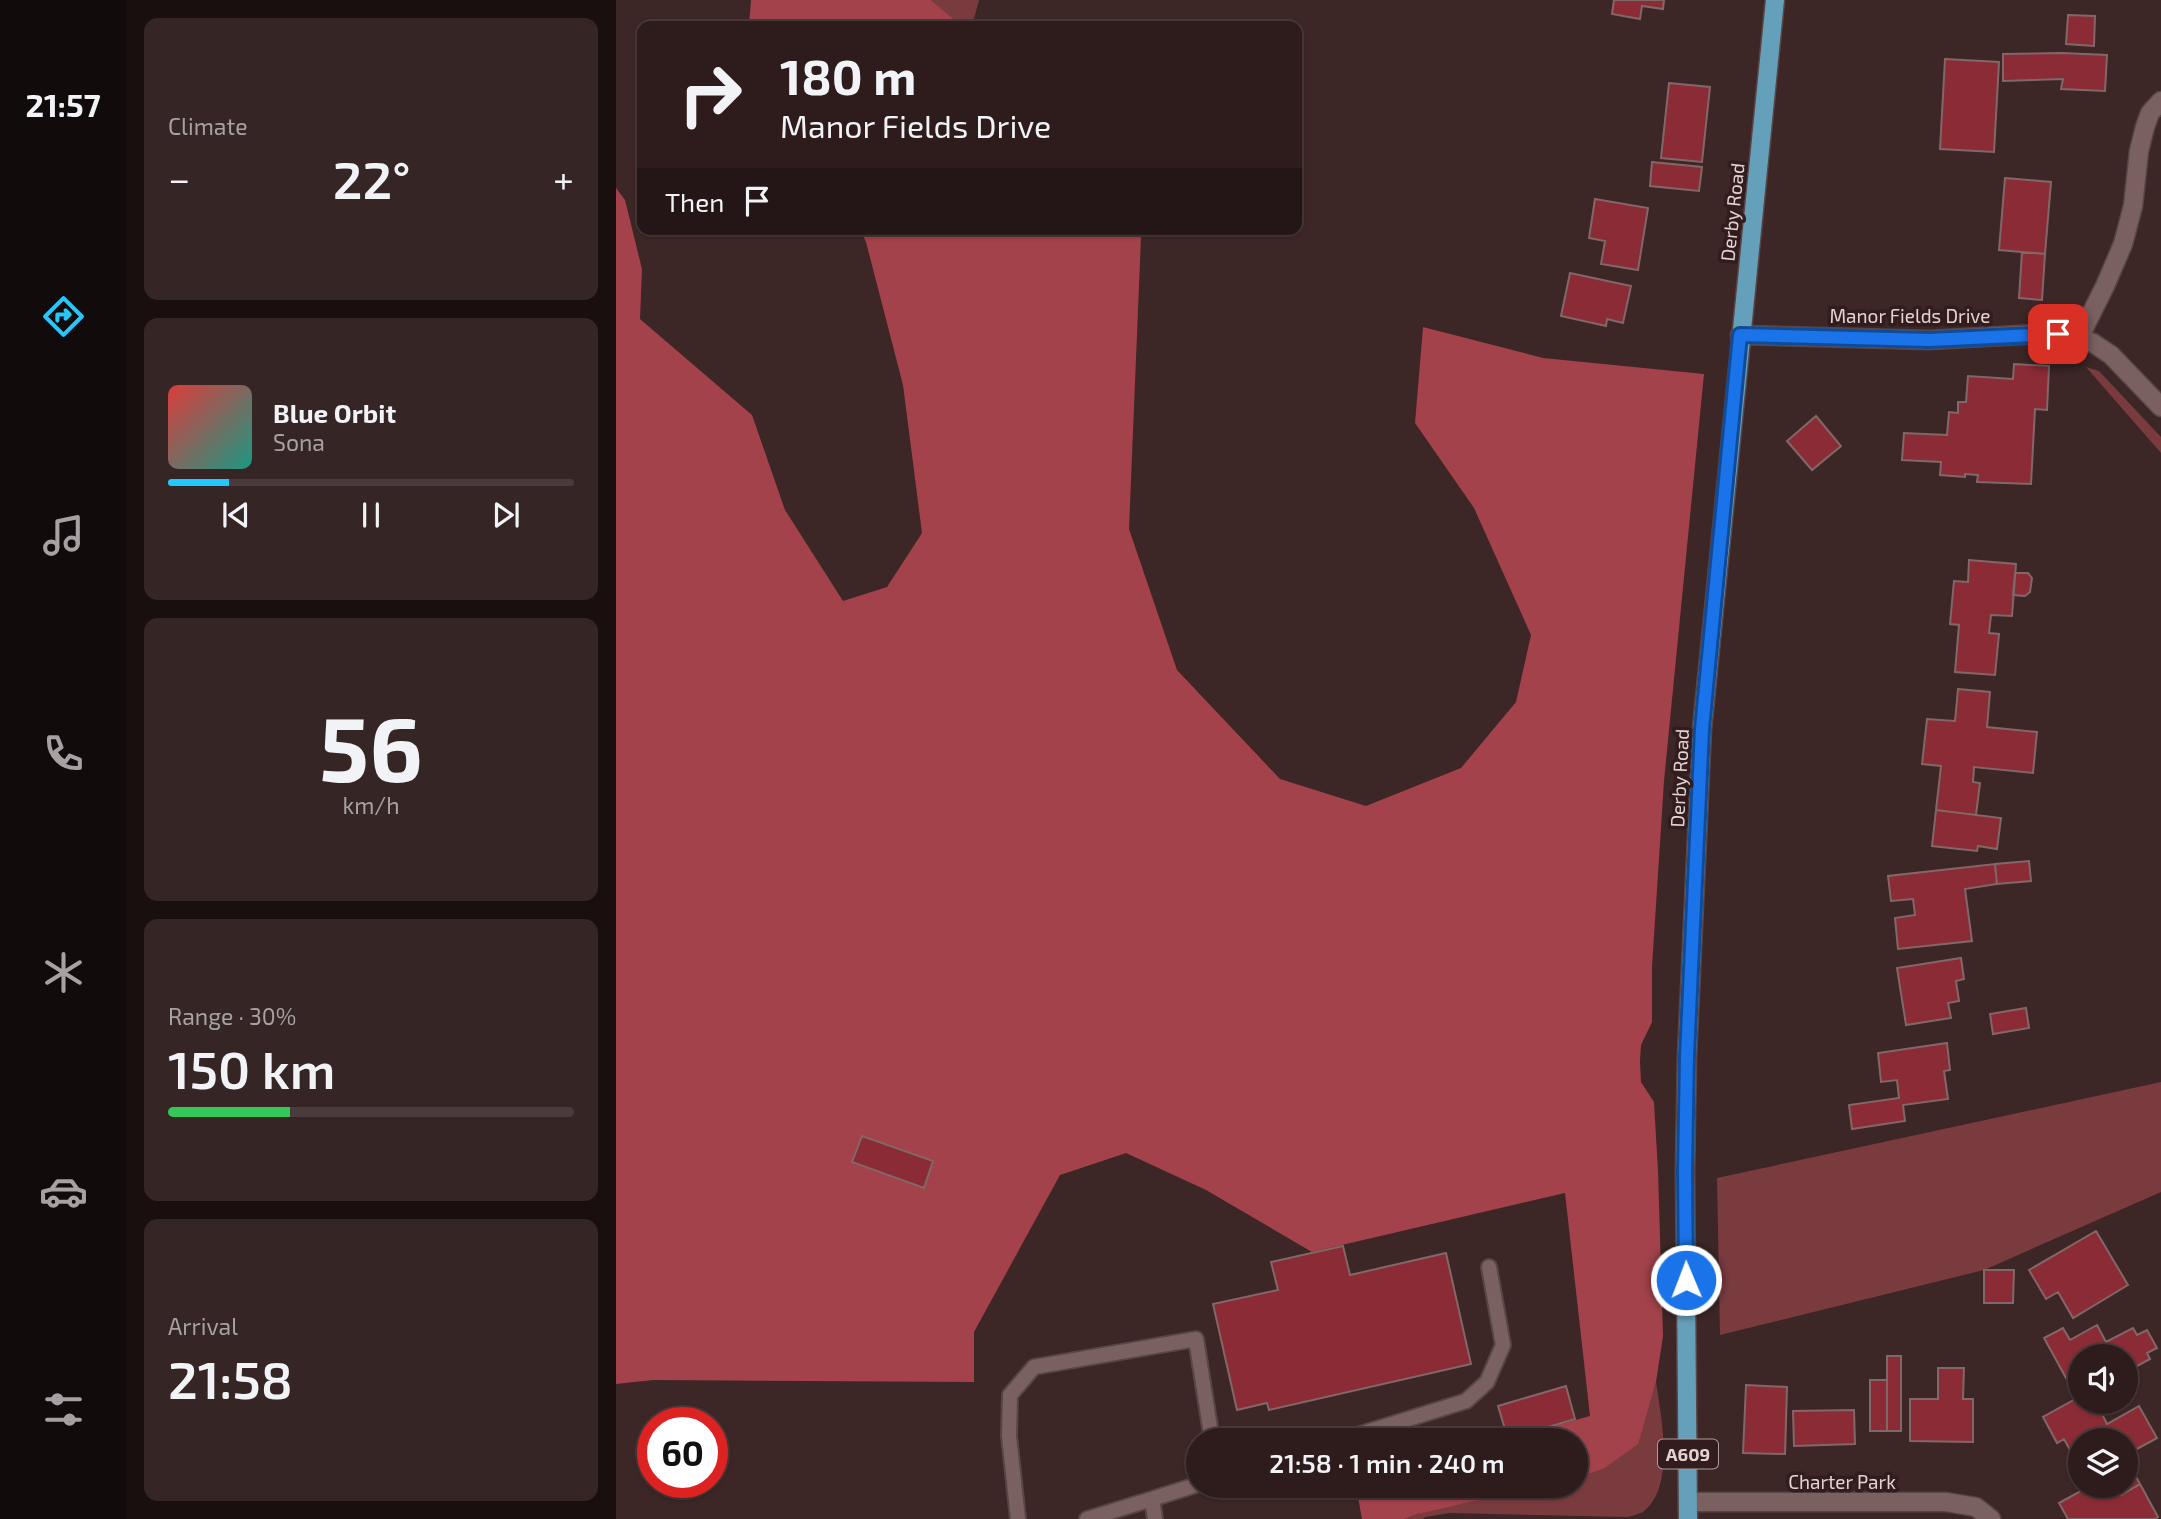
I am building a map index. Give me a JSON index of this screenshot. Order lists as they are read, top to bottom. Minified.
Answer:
{"streets":{"main road":["Derby Road","A609"],"street":["Manor Fields Drive","Charter Park"]},"crossings":[["Derby Road","Manor Fields Drive"],["Derby Road","Charter Park"]],"page":{"tabs":"21:57","tile":["Climate",["56","km/h"],["Range · 30%","150 km"],["Arrival","21:58"]],"turn":["180 m","Manor Fields Drive"],"heat":["−","22°","+"],"then":"Then","song":["Blue Orbit","Sona"],"limit":"60","trip":"21:58 · 1 min · 240 m"}}
